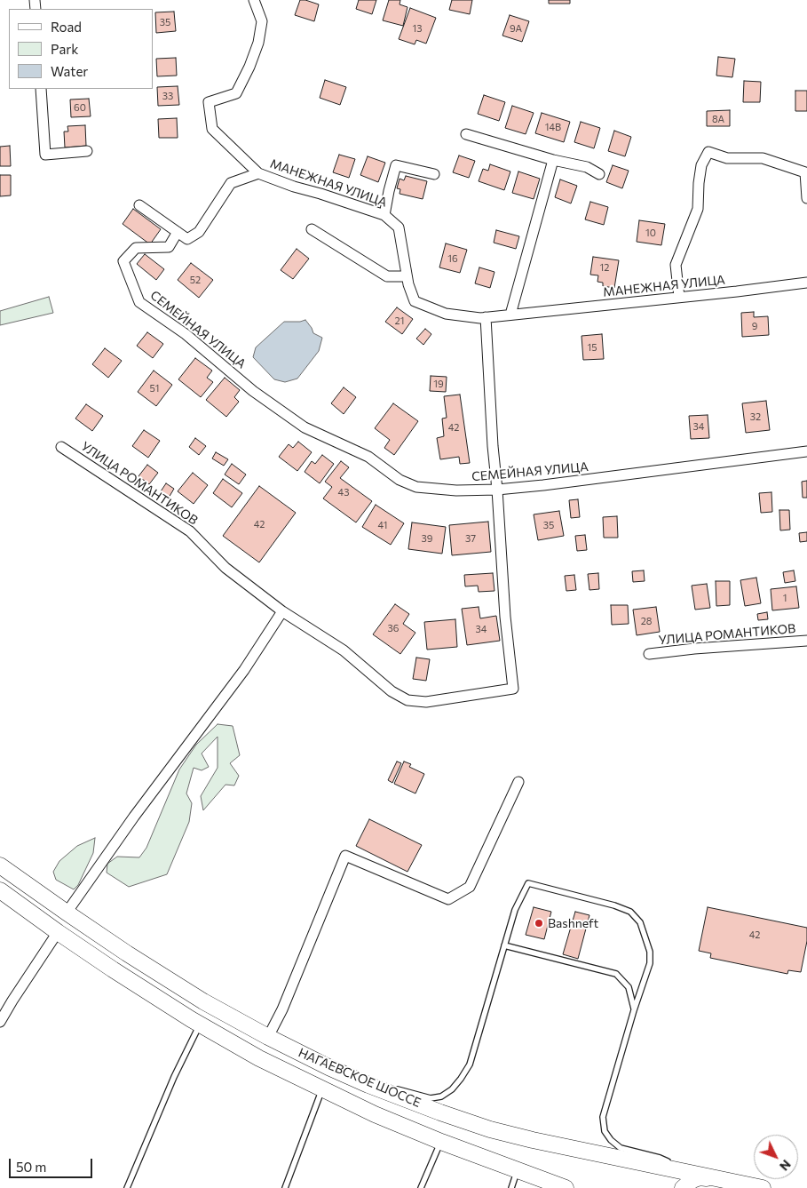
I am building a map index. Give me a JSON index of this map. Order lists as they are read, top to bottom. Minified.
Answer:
{"streets":{"main road":["НАГАЕВСКОЕ ШОССЕ"],"street":["МАНЕЖНАЯ УЛИЦА","СЕМЕЙНАЯ УЛИЦА","УЛИЦА РОМАНТИКОВ"]},"crossings":[["СЕМЕЙНАЯ УЛИЦА","УЛИЦА РОМАНТИКОВ"]],"places":["Bashneft"],"house_numbers":["35","13","9А","33","60","8А","14В","10","16","12","52","21","9","15","19","51","32","34","42","43","42","41","35","39","37","1","28","36","34","42"],"legend":["Road","Park","Water"],"scale_bar":"50 m","north":"bottom right"}
